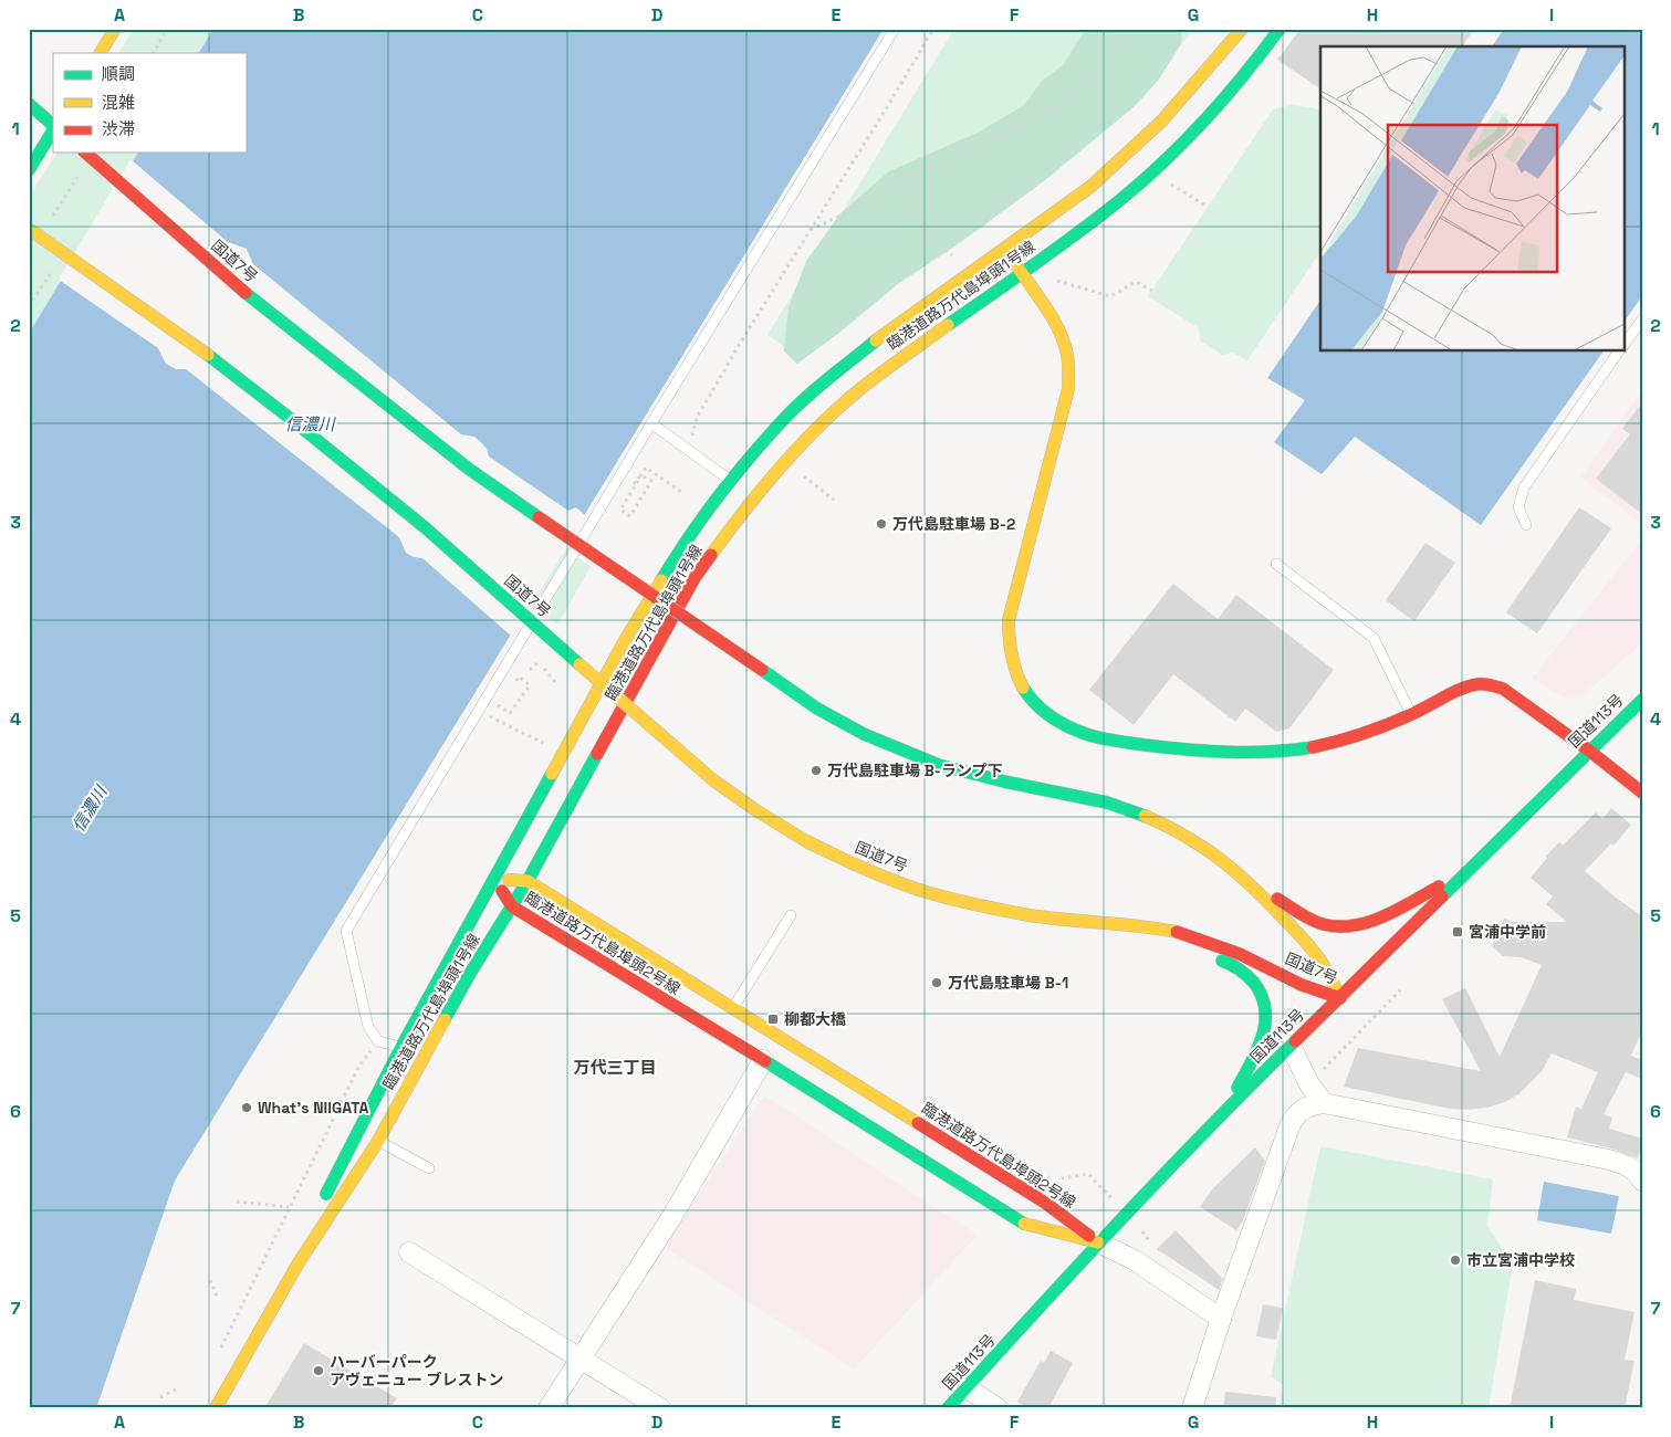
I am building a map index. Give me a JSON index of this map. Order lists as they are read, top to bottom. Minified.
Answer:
{"streets":{"main road":["国道7号","臨港道路万代島埠頭1号線","国道113号","臨港道路万代島埠頭2号線"]},"crossings":[["国道7号","国道113号"],["臨港道路万代島埠頭1号線","臨港道路万代島埠頭2号線"],["国道113号","臨港道路万代島埠頭2号線"]],"districts":["万代三丁目"],"water":["信濃川"],"places":{"other":["万代島駐車場 B-2","万代島駐車場 B-ランプ下","万代島駐車場 B-1","What's NIIGATA","市立宮浦中学校","ハーバーパーク アヴェニュー ブレストン"],"transit":["宮浦中学前","柳都大橋"]},"legend":["順調","混雑","渋滞"],"grid":{"columns":["A","B","C","D","E","F","G","H","I"],"rows":["1","2","3","4","5","6","7"]}}
